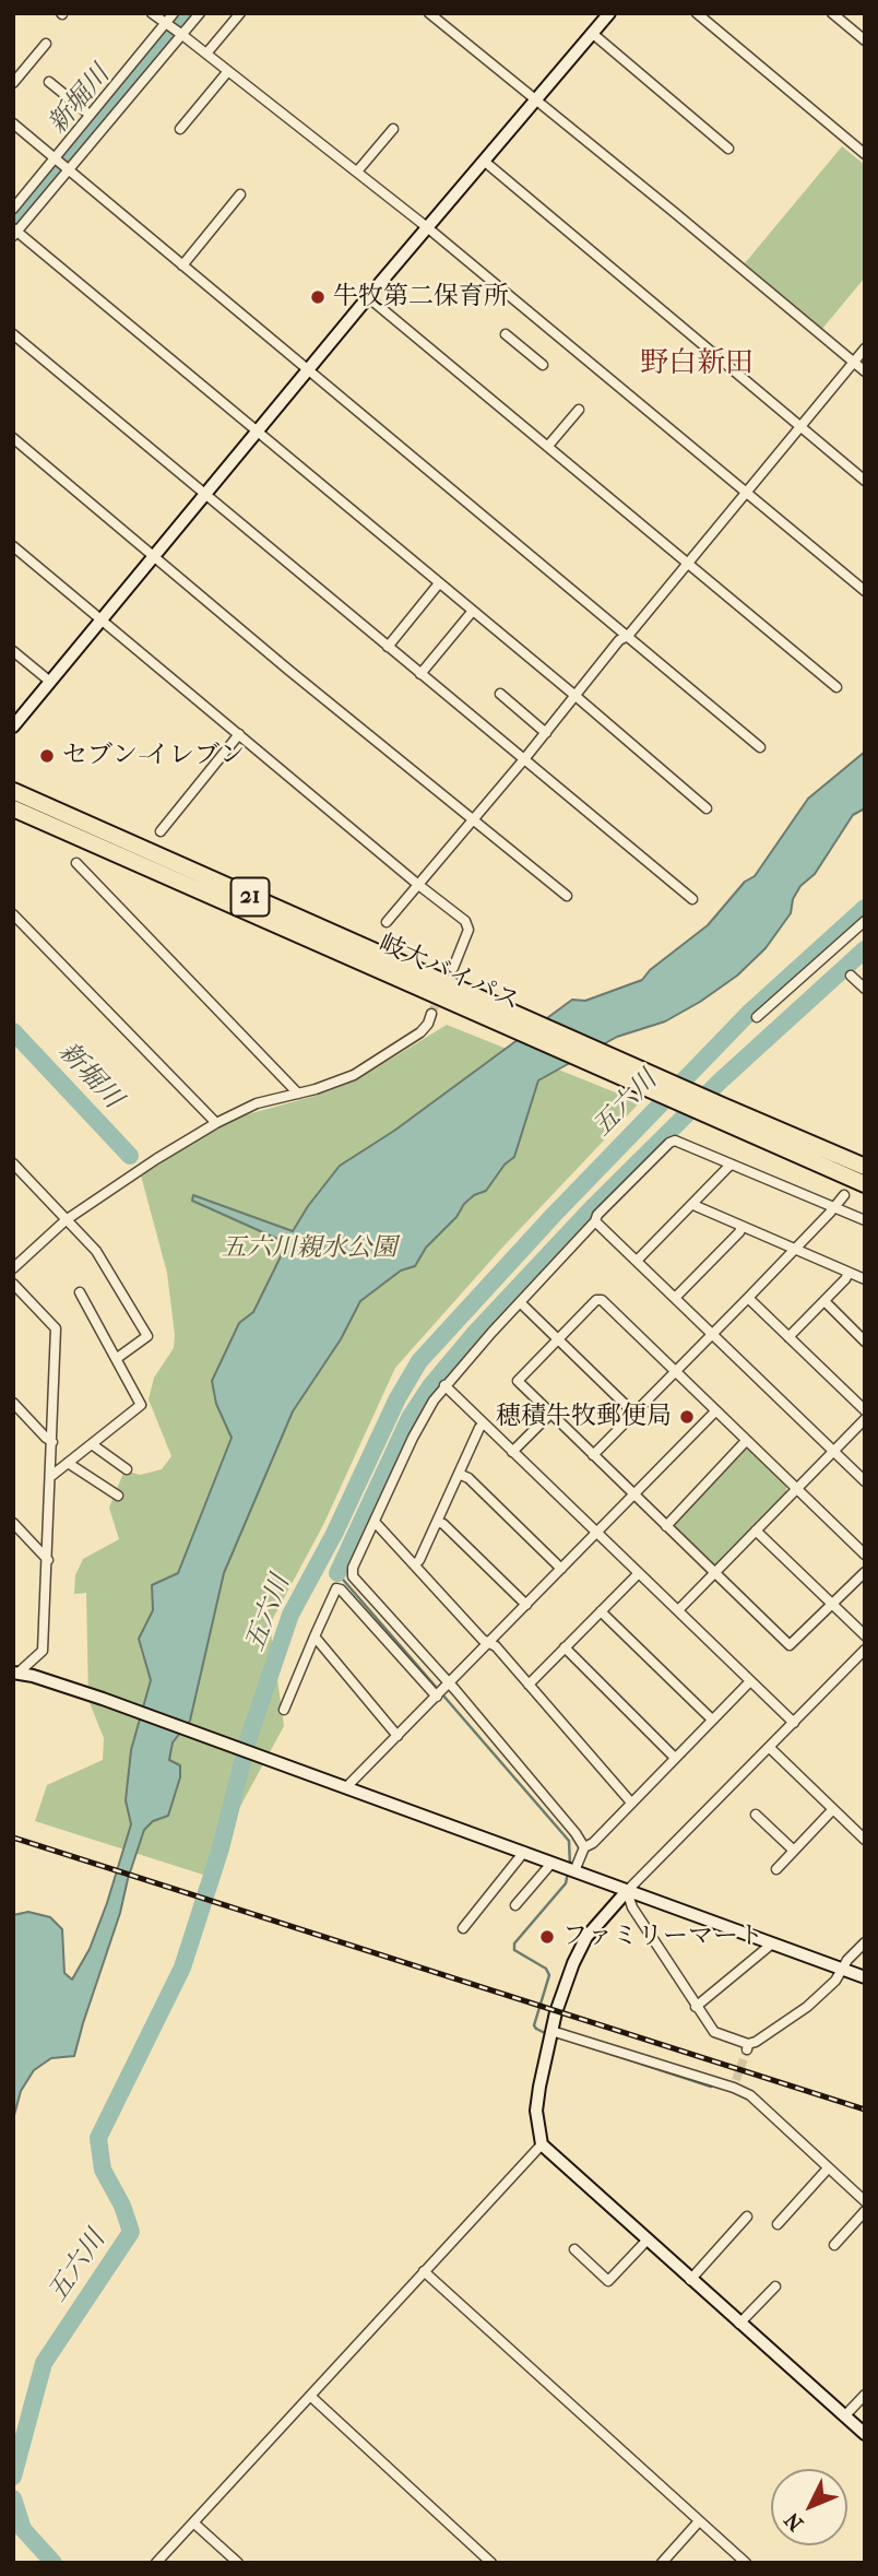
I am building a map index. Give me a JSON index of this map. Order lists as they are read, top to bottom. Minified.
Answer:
{"streets":{"highway":["21","岐大バイパス"]},"districts":["野白新田"],"water":["新堀川","五六川"],"parks":["五六川親水公園"],"places":["牛牧第二保育所","セブン-イレブン","穂積牛牧郵便局","ファミリーマート"],"north":"bottom left"}
